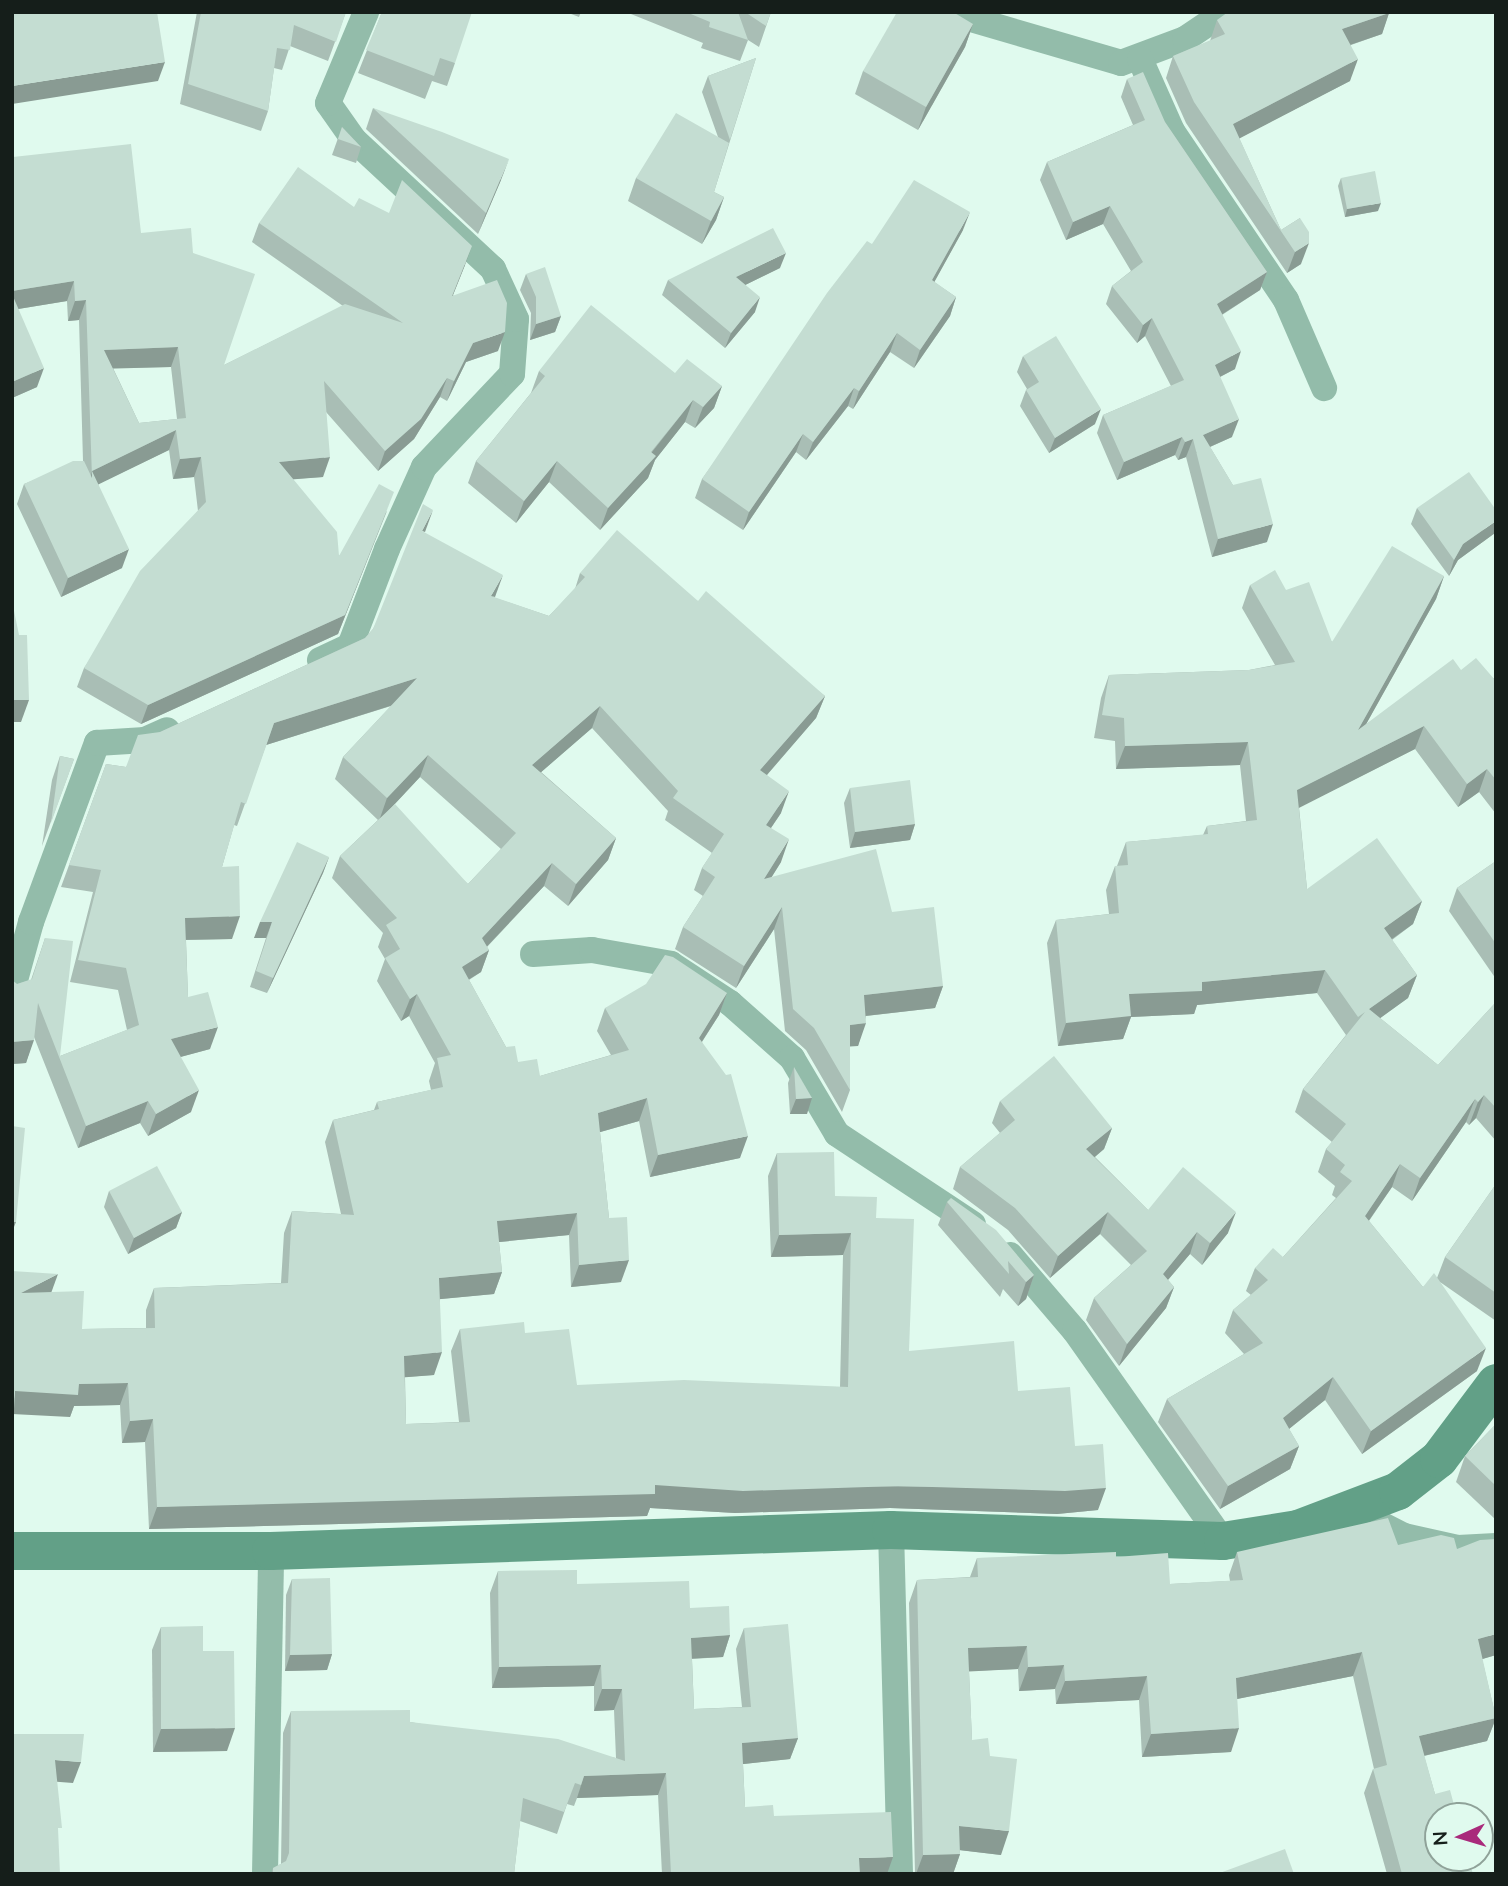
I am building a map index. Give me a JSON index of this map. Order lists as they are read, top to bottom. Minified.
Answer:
{"north":"left"}
